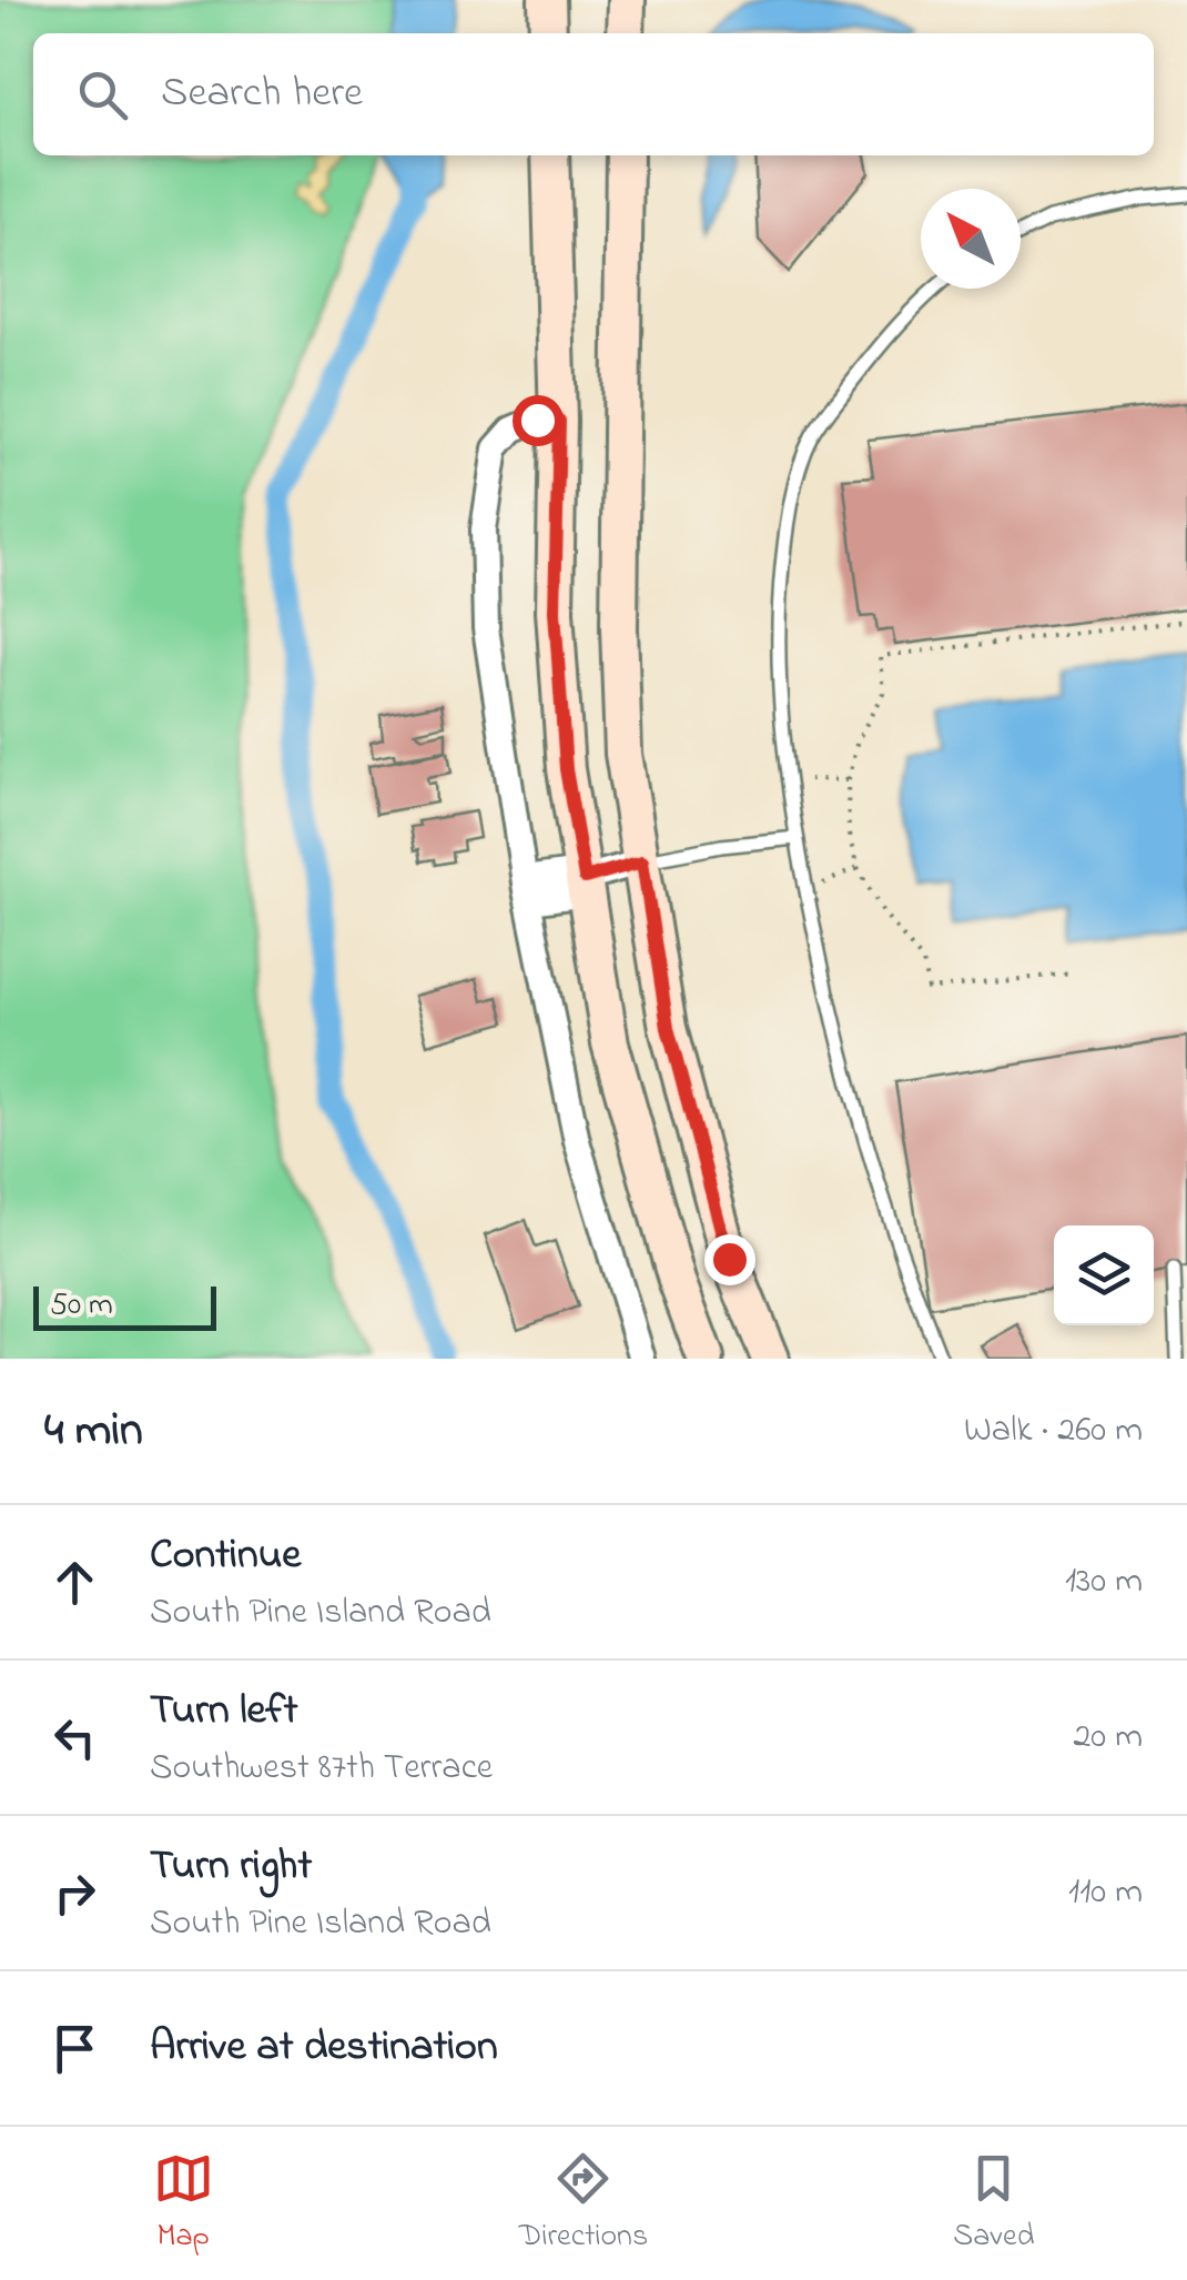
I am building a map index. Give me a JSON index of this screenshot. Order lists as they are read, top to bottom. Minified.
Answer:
{"scale_bar":"50 m","north":"top left","page":{"search":"Search here","scale":"50 m","heading":["4 min","Walk · 260 m"],"list":[["Continue","South Pine Island Road","130 m"],["Turn left","Southwest 87th Terrace","20 m"],["Turn right","South Pine Island Road","110 m"],"Arrive at destination"],"nav":["Map","Directions","Saved"]}}
